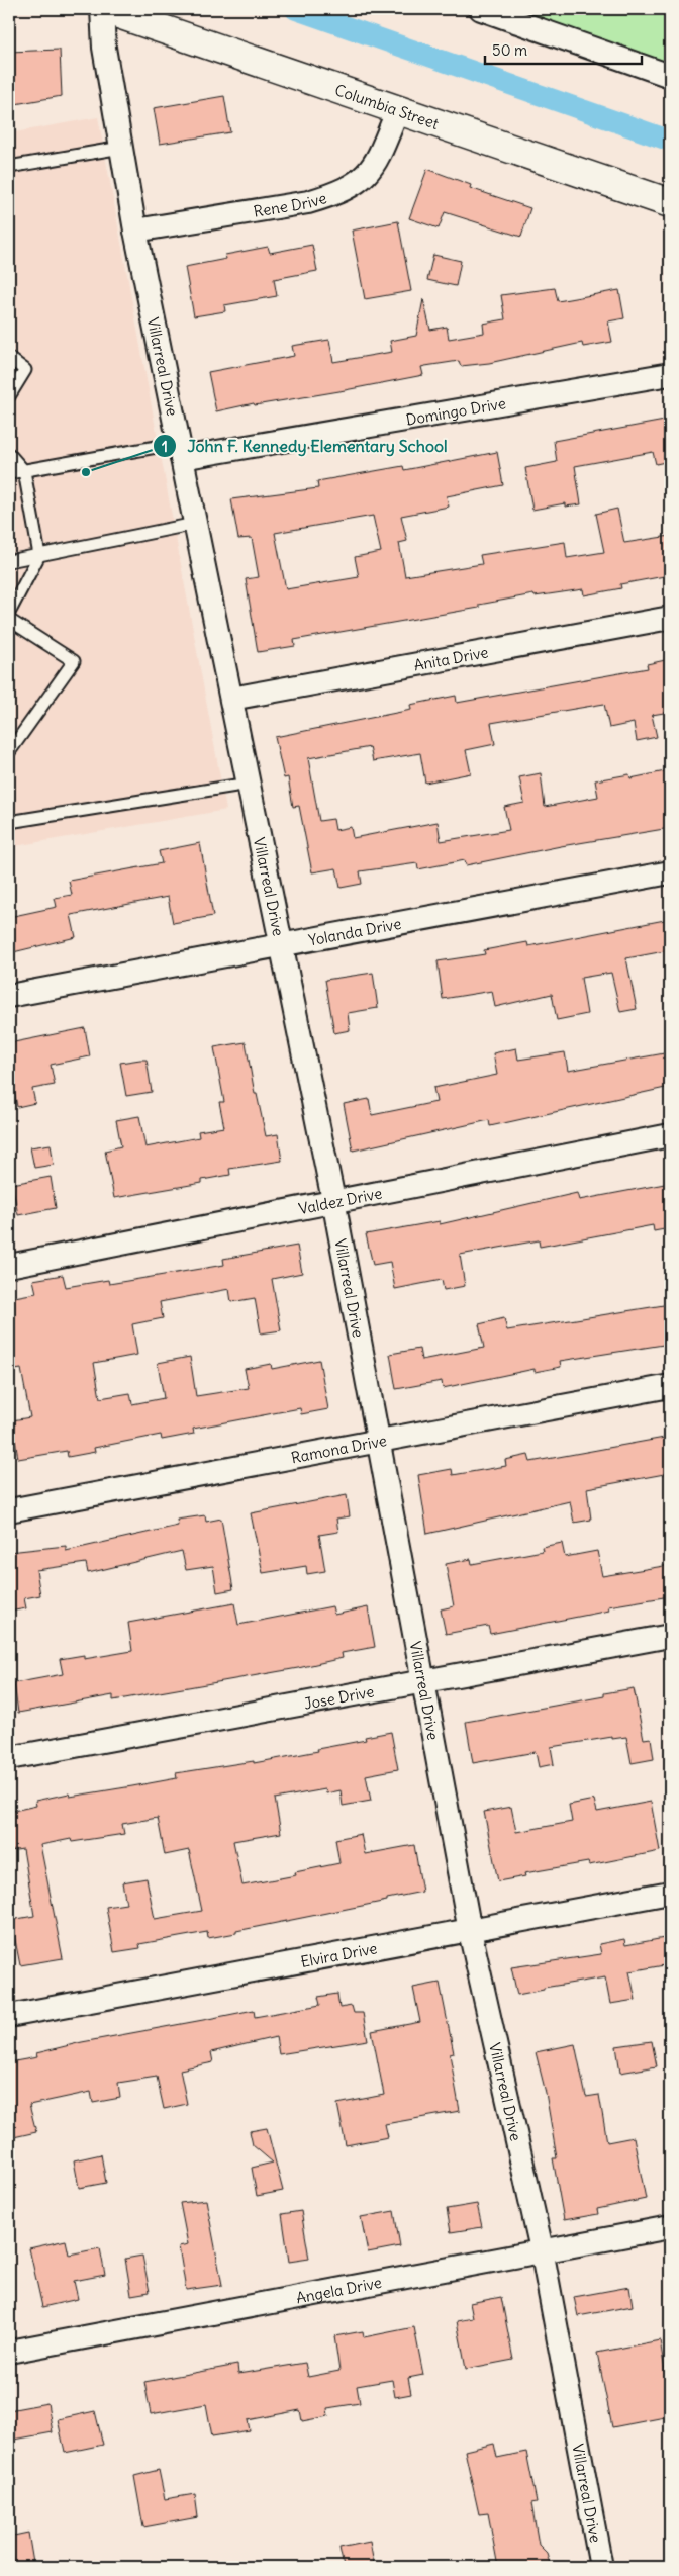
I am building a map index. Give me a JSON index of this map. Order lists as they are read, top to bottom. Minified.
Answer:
{"streets":{"street":["Columbia Street","Rene Drive","Villarreal Drive","Domingo Drive","Anita Drive","Yolanda Drive","Valdez Drive","Ramona Drive","Jose Drive","Elvira Drive","Angela Drive"]},"crossings":[["Columbia Street","Rene Drive"],["Columbia Street","Villarreal Drive"],["Rene Drive","Villarreal Drive"],["Villarreal Drive","Domingo Drive"],["Villarreal Drive","Anita Drive"],["Villarreal Drive","Yolanda Drive"],["Villarreal Drive","Valdez Drive"],["Villarreal Drive","Ramona Drive"],["Villarreal Drive","Jose Drive"],["Villarreal Drive","Elvira Drive"],["Villarreal Drive","Angela Drive"]],"places":["John F. Kennedy Elementary School"],"scale_bar":"50 m"}
